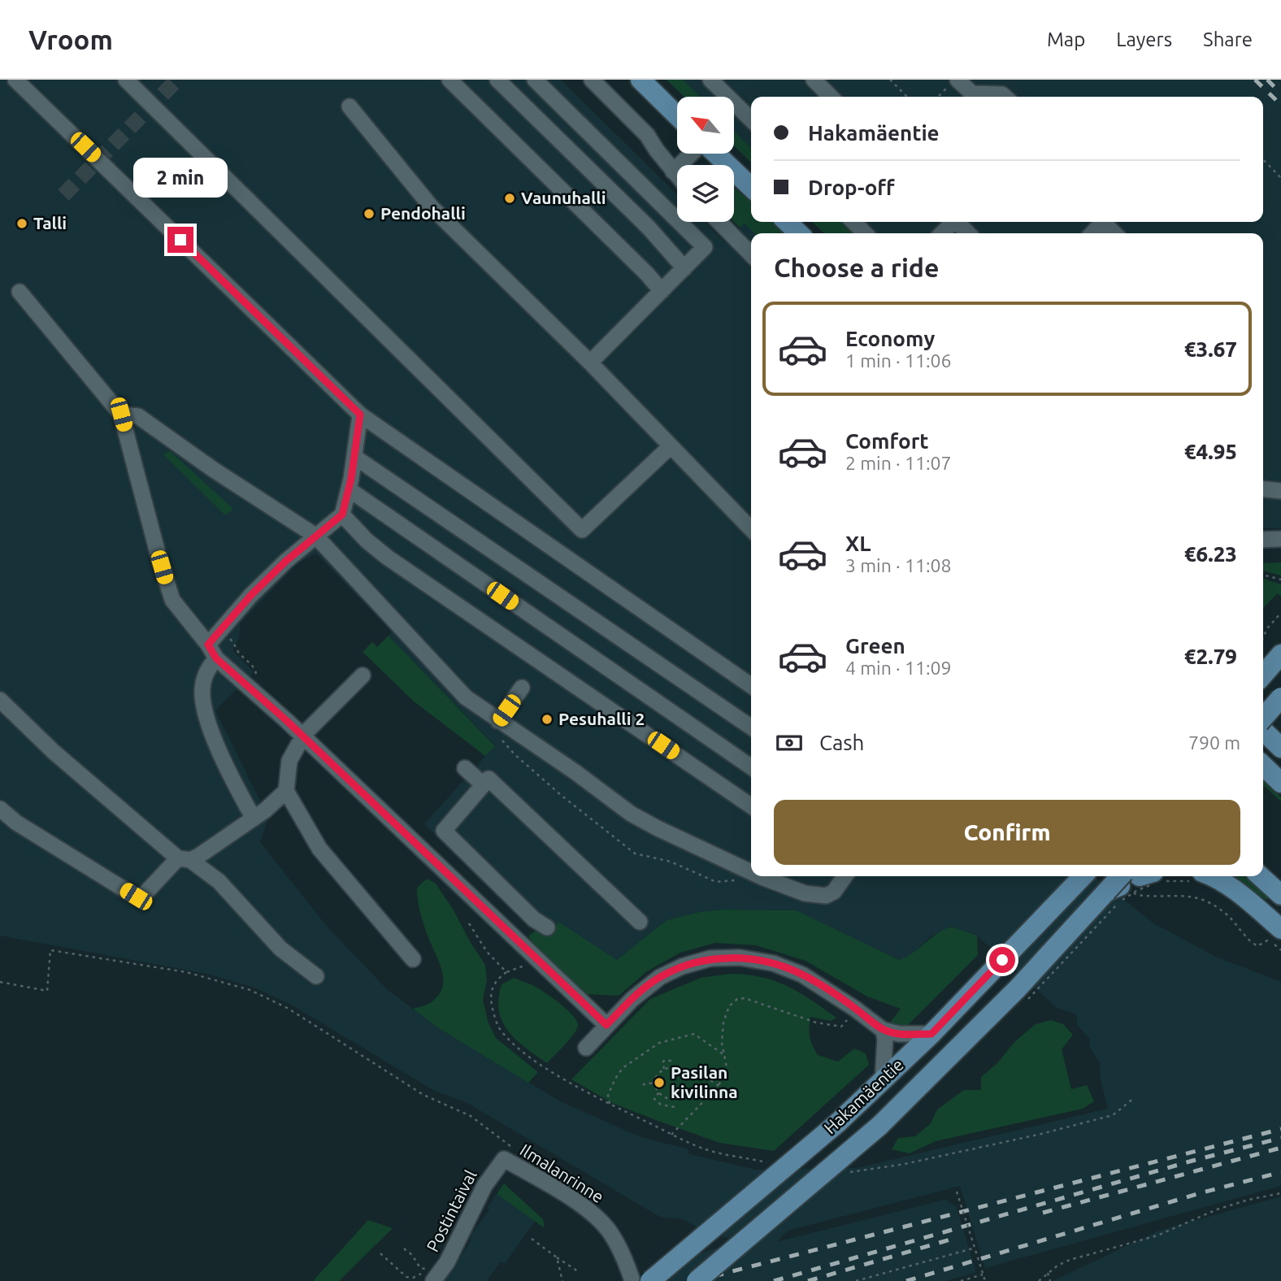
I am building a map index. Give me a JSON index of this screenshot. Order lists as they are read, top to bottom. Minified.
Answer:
{"streets":{"main road":["Hakamäentie"],"street":["Ilmalanrinne","Postintaival"]},"crossings":[["Hakamäentie","Ilmalanrinne"],["Ilmalanrinne","Postintaival"]],"places":["Vaunuhalli","Pendohalli","Talli","Pesuhalli 2","Pasilan kivilinna"],"north":"top left","page":{"header":"Vroom","nav":["Map","Layers","Share"],"banner":["Hakamäentie","Drop-off"],"bubble":"2 min","heading":"Choose a ride","list":[{"name":"Economy","note":"1 min · 11:06","value":"€3.67"},{"name":"Comfort","note":"2 min · 11:07","value":"€4.95"},{"name":"XL","note":"3 min · 11:08","value":"€6.23"},{"name":"Green","note":"4 min · 11:09","value":"€2.79"}],"pay":["Cash","790 m"],"buttons":"Confirm"}}
